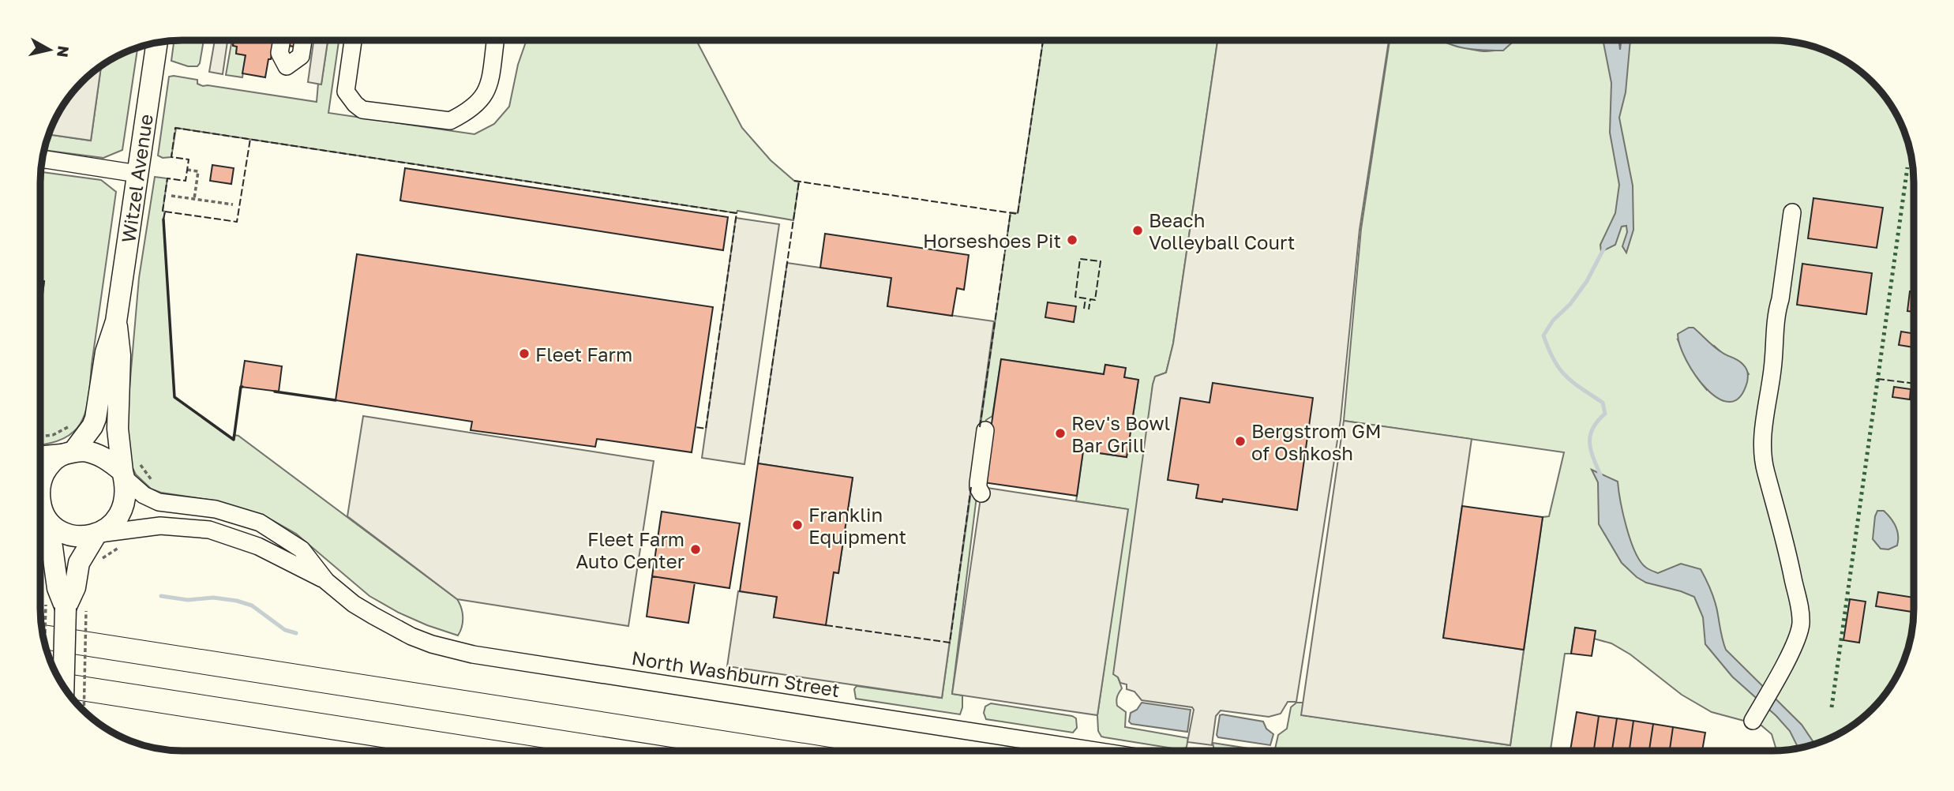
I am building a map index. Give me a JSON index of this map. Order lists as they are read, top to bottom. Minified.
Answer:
{"streets":{"main road":["Witzel Avenue"],"street":["North Washburn Street"]},"crossings":[["Witzel Avenue","North Washburn Street"]],"places":["Beach Volleyball Court","Horseshoes Pit","Fleet Farm","Rev's Bowl Bar Grill","Bergstrom GM of Oshkosh","Franklin Equipment","Fleet Farm Auto Center"],"north":"right"}
